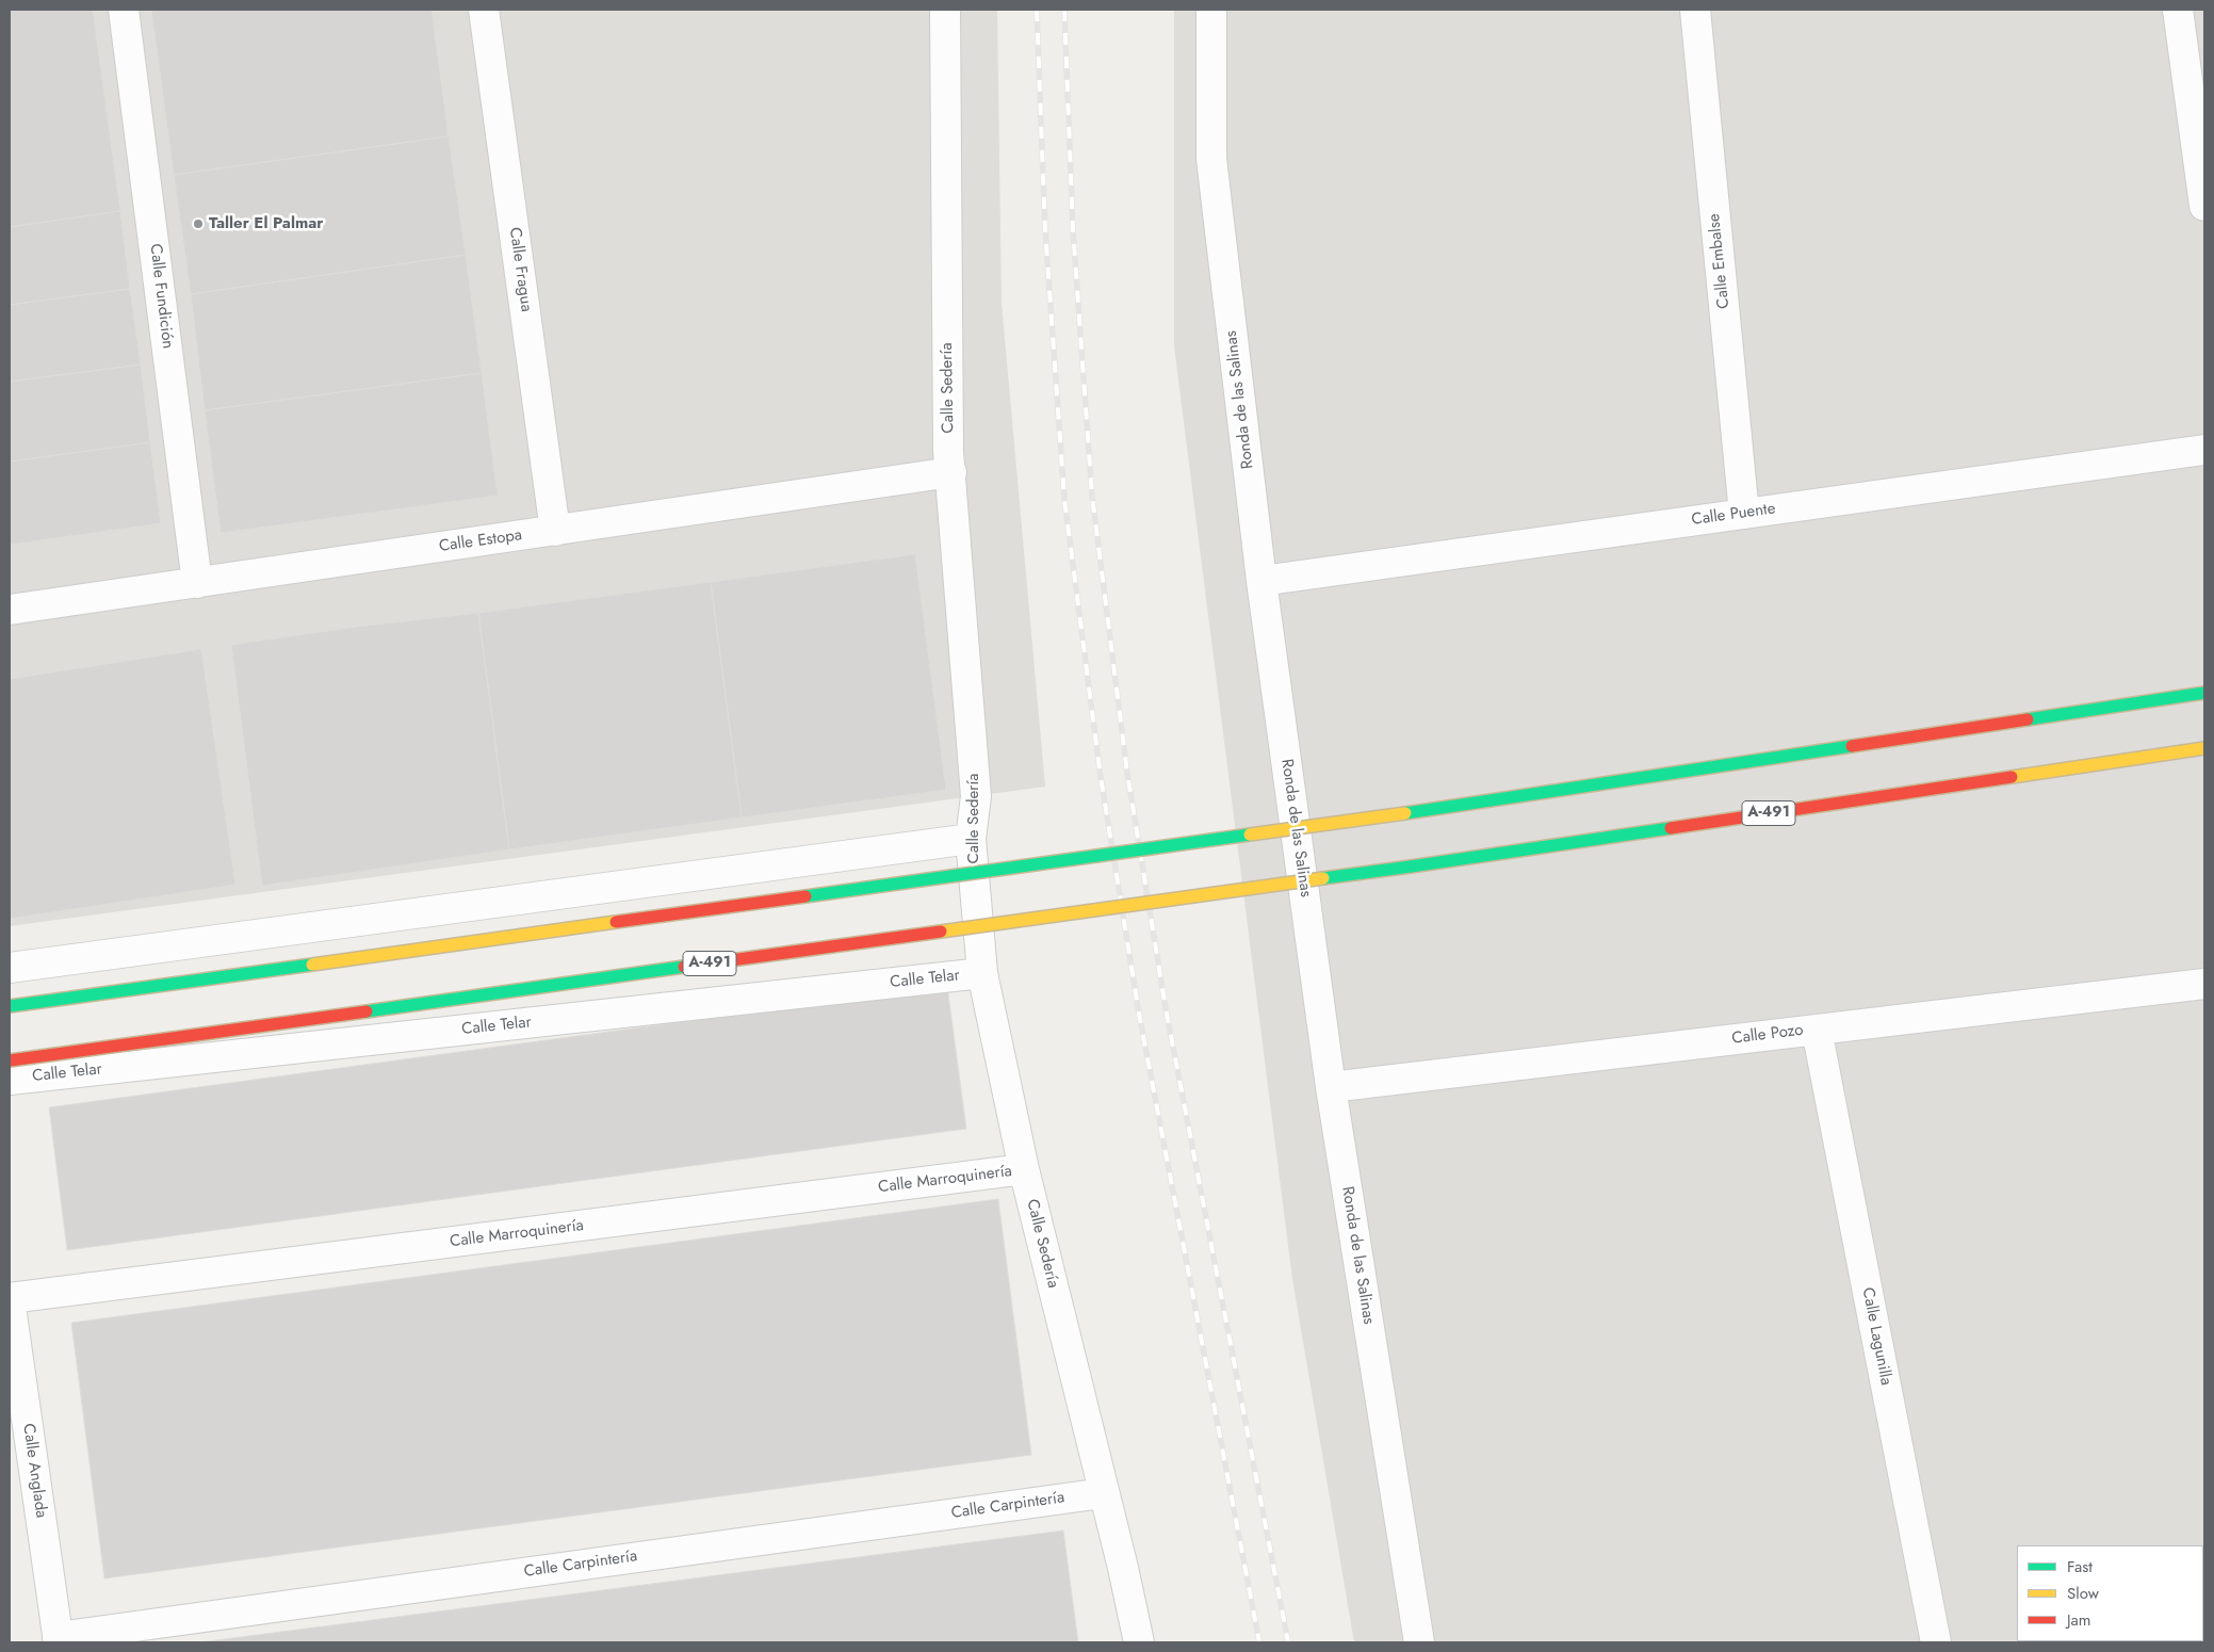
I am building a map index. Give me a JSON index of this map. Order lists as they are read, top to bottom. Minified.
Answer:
{"streets":{"highway":["A-491"],"street":["Calle Embalse","Calle Fragua","Calle Fundición","Calle Sedería","Ronda de las Salinas","Calle Puente","Calle Estopa","Calle Telar","Calle Pozo","Calle Marroquinería","Calle Lagunilla","Calle Anglada","Calle Carpintería"]},"crossings":[["Calle Embalse","Calle Puente"],["Calle Fragua","Calle Estopa"],["Calle Fundición","Calle Estopa"],["Calle Sedería","Calle Estopa"],["Calle Sedería","Calle Telar"],["Calle Sedería","Calle Marroquinería"],["Calle Sedería","Calle Carpintería"],["Ronda de las Salinas","Calle Puente"],["Ronda de las Salinas","Calle Pozo"],["Calle Pozo","Calle Lagunilla"],["Calle Marroquinería","Calle Anglada"],["Calle Anglada","Calle Carpintería"]],"places":["Taller El Palmar"],"legend":["Fast","Slow","Jam"]}
